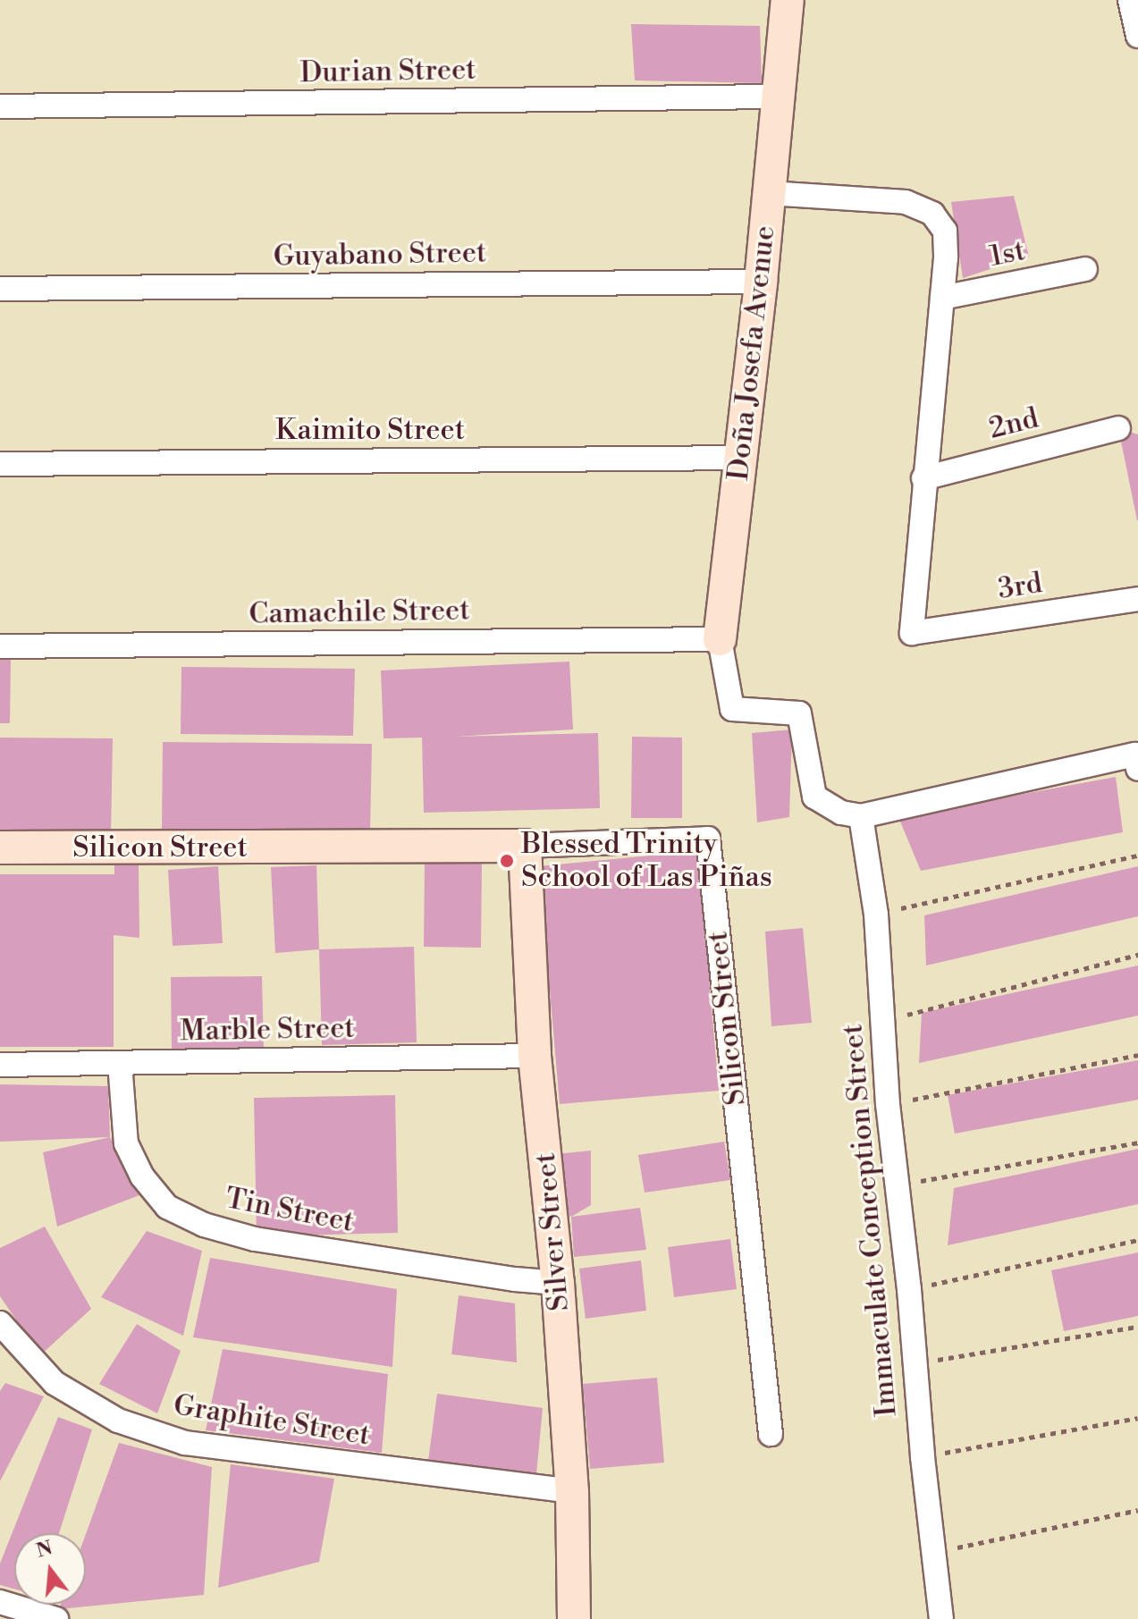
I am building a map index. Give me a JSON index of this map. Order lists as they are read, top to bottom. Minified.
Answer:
{"streets":{"street":["Durian Street","1st","Guyabano Street","Doña Josefa Avenue","2nd","Kaimito Street","3rd","Camachile Street","Silicon Street","Marble Street","Tin Street","Immaculate Conception Street","Silver Street","Graphite Street"]},"crossings":[["Durian Street","Doña Josefa Avenue"],["Guyabano Street","Doña Josefa Avenue"],["Doña Josefa Avenue","Kaimito Street"],["Doña Josefa Avenue","Camachile Street"],["Doña Josefa Avenue","Immaculate Conception Street"],["2nd","3rd"],["Silicon Street","Silver Street"],["Marble Street","Tin Street"],["Marble Street","Silver Street"],["Tin Street","Silver Street"],["Silver Street","Graphite Street"]],"places":["Blessed Trinity School of Las Piñas"],"north":"top"}
